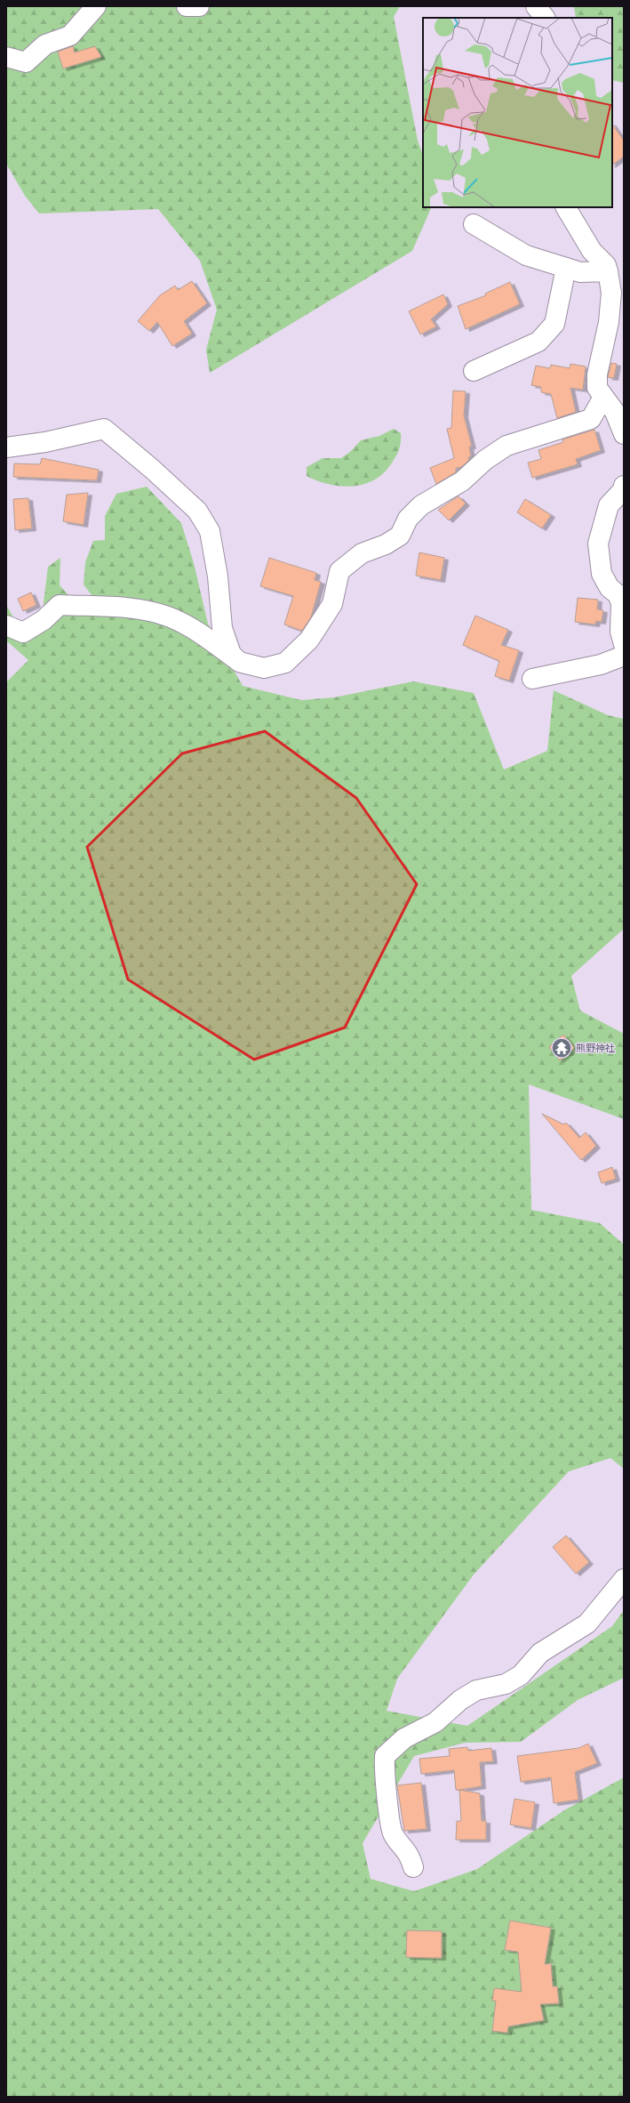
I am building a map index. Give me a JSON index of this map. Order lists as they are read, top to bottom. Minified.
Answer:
{"places":{"temple":["熊野神社"]}}
